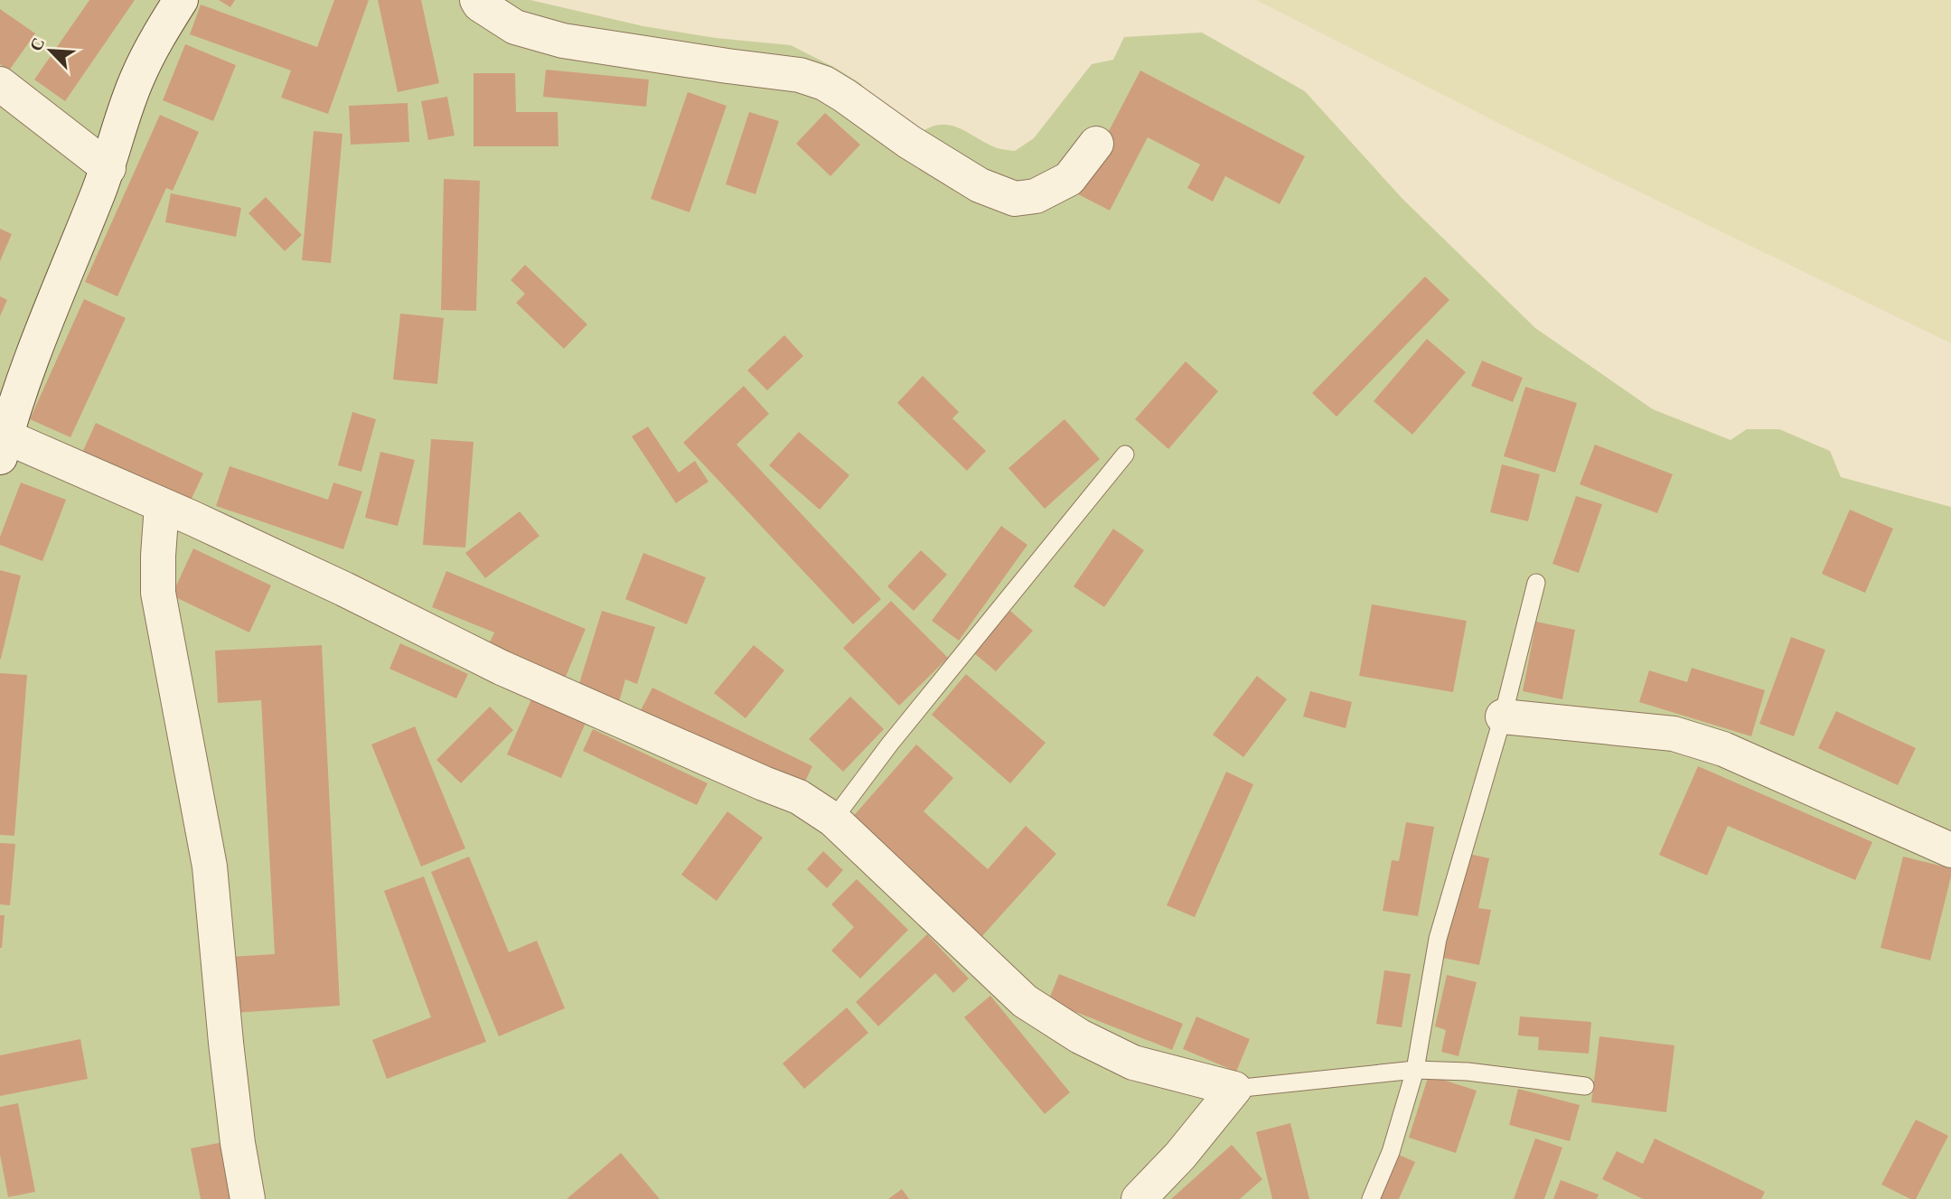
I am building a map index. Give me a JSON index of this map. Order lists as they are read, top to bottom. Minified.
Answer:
{"north":"top left"}
